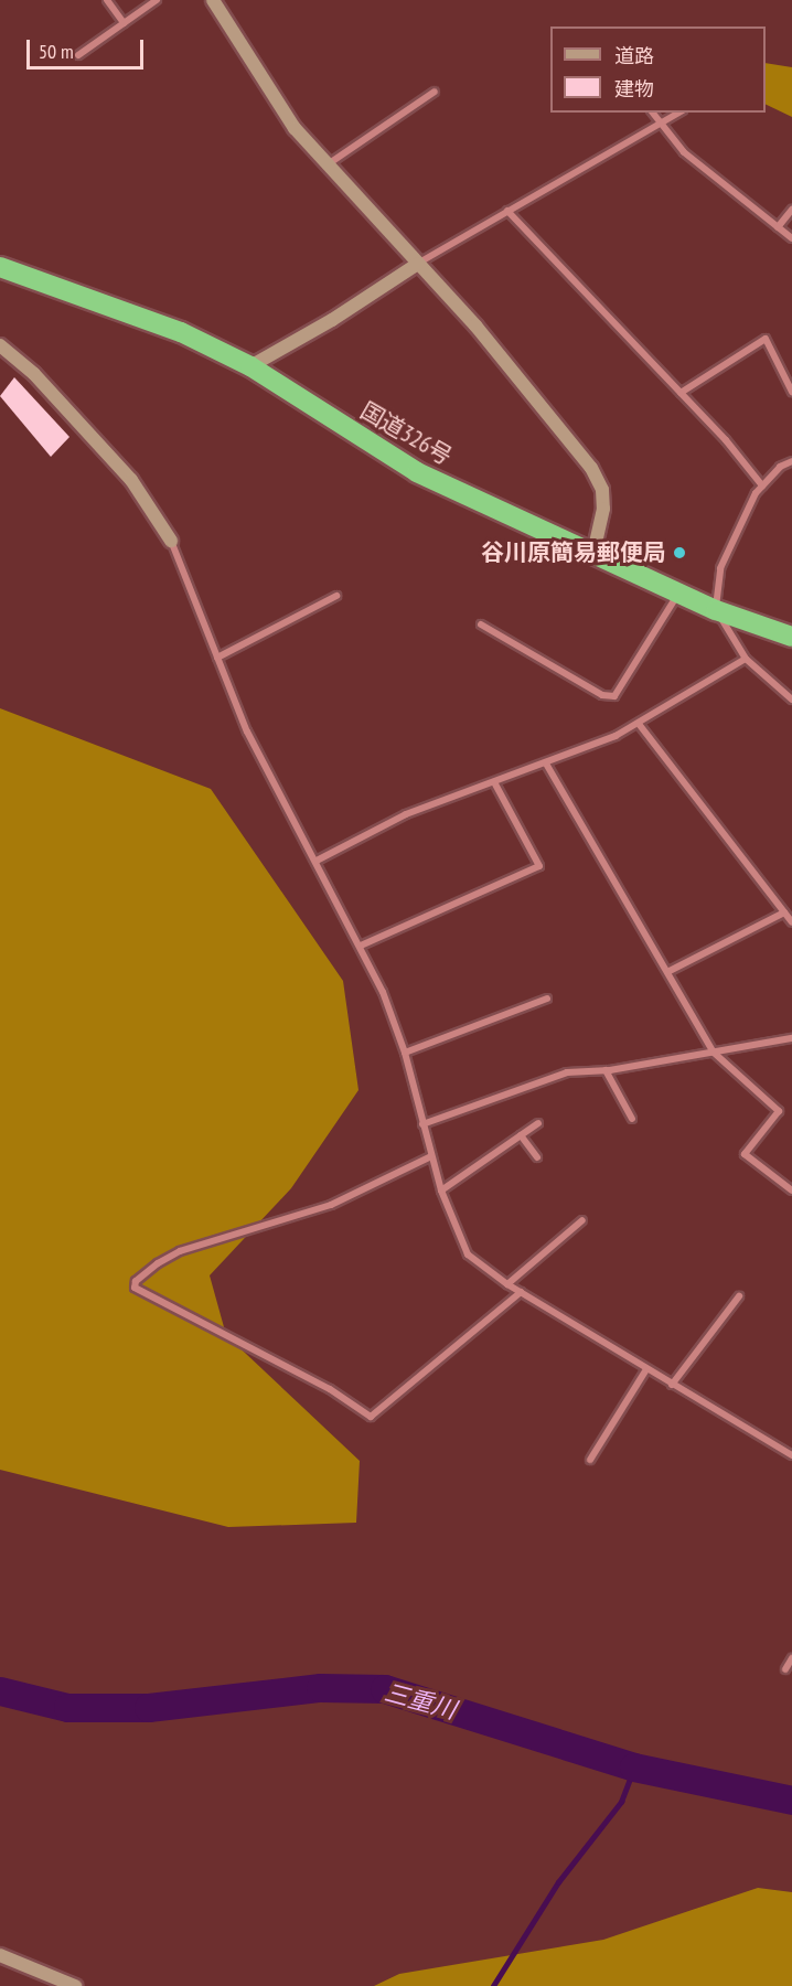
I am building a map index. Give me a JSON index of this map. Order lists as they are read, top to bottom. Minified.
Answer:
{"streets":{"highway":["国道326号"]},"water":["三重川"],"places":["谷川原簡易郵便局"],"legend":["道路","建物"],"scale_bar":"50 m"}
